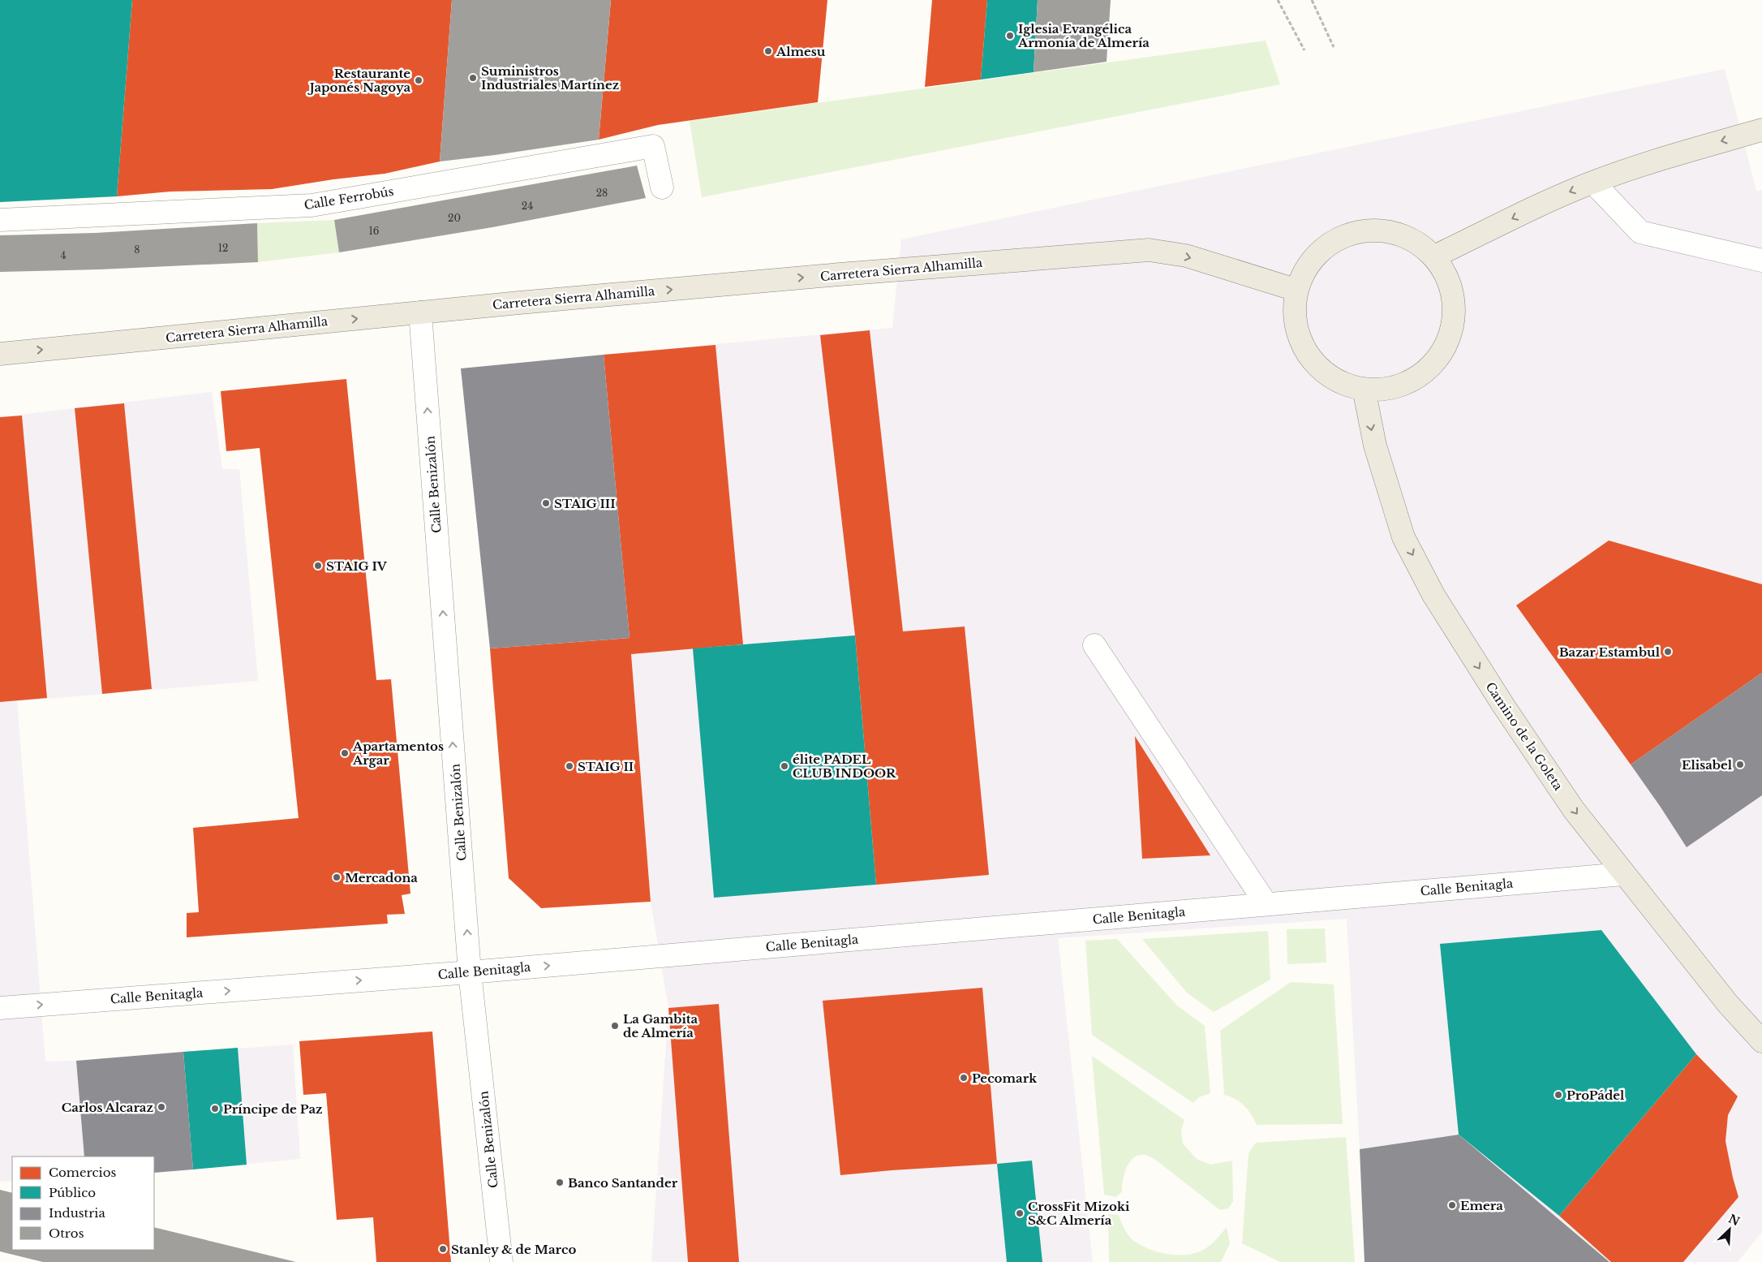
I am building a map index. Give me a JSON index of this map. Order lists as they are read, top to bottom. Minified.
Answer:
{"streets":{"main road":["Carretera Sierra Alhamilla","Camino de la Goleta"],"street":["Calle Ferrobús","Calle Benizalón","Calle Benitagla"]},"crossings":[["Carretera Sierra Alhamilla","Calle Benizalón"],["Calle Benizalón","Calle Benitagla"],["Camino de la Goleta","Calle Benitagla"]],"one_way":["Carretera Sierra Alhamilla","Calle Benizalón","Camino de la Goleta","Calle Benitagla"],"places":["Iglesia Evangélica Armonía de Almería","Almesu","Suministros Industriales Martínez","Restaurante Japonés Nagoya","STAIG III","STAIG IV","Bazar Estambul","Apartamentos Argar","Elisabel","STAIG II","élite PADEL CLUB INDOOR","Mercadona","La Gambita de Almería","Pecomark","ProPádel","Carlos Alcaraz","Príncipe de Paz","Banco Santander","Emera","CrossFit Mizoki S&C Almería","Stanley & de Marco"],"house_numbers":["28","24","20","16","12","8","4"],"legend":["Comercios","Público","Industria","Otros"],"north":"top right"}
